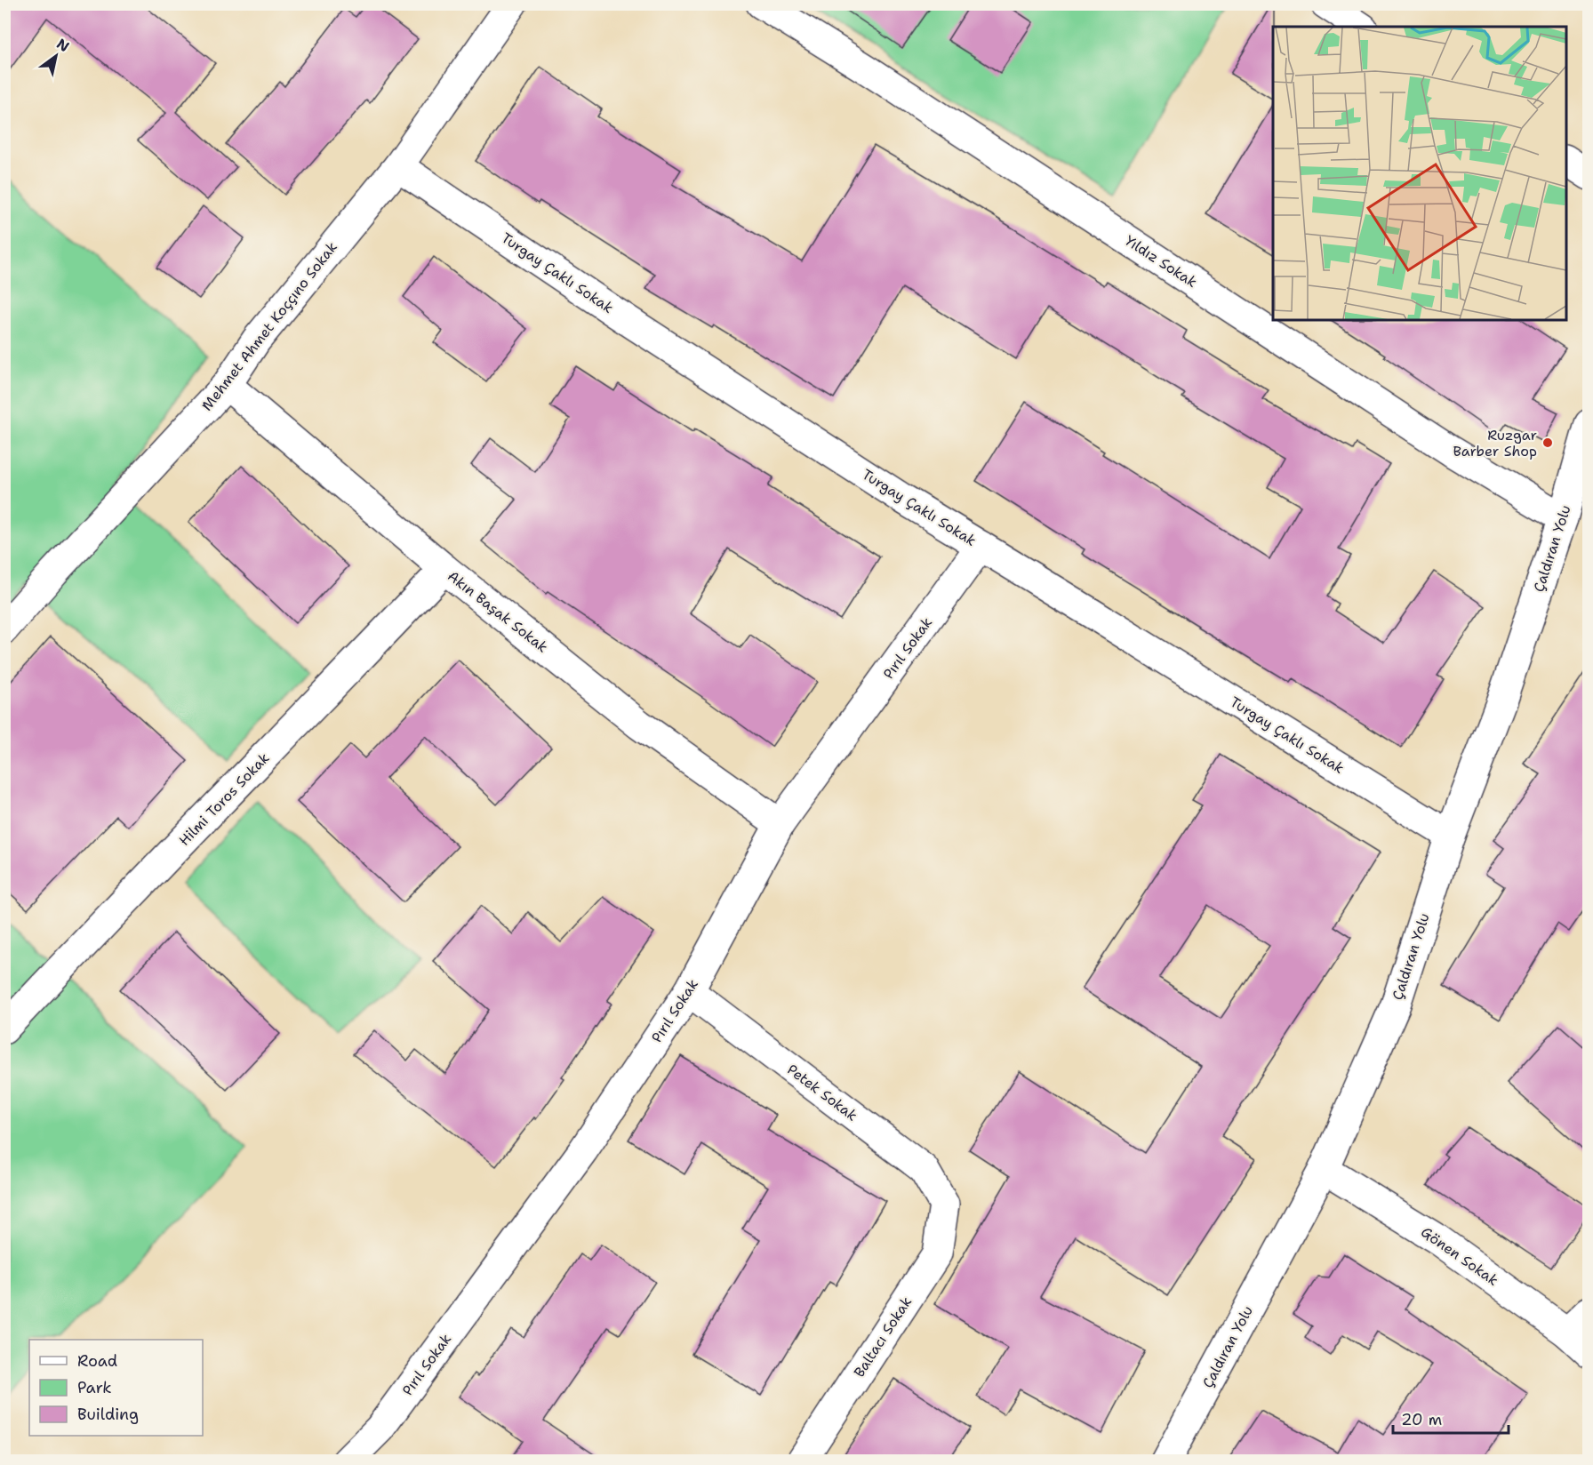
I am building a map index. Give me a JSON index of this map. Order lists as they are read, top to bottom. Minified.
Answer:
{"streets":{"street":["Yıldız Sokak","Turgay Çaklı Sokak","Mehmet Ahmet Koççıno Sokak","Çaldıran Yolu","Akın Başak Sokak","Pırıl Sokak","Hilmi Toros Sokak","Petek Sokak","Gönen Sokak","Baltacı Sokak"]},"crossings":[["Yıldız Sokak","Çaldıran Yolu"],["Turgay Çaklı Sokak","Mehmet Ahmet Koççıno Sokak"],["Turgay Çaklı Sokak","Çaldıran Yolu"],["Turgay Çaklı Sokak","Pırıl Sokak"],["Mehmet Ahmet Koççıno Sokak","Akın Başak Sokak"],["Çaldıran Yolu","Gönen Sokak"],["Akın Başak Sokak","Pırıl Sokak"],["Akın Başak Sokak","Hilmi Toros Sokak"],["Pırıl Sokak","Petek Sokak"],["Petek Sokak","Baltacı Sokak"]],"places":["Ruzgar Barber Shop"],"legend":["Road","Park","Building"],"scale_bar":"20 m","north":"top right"}
